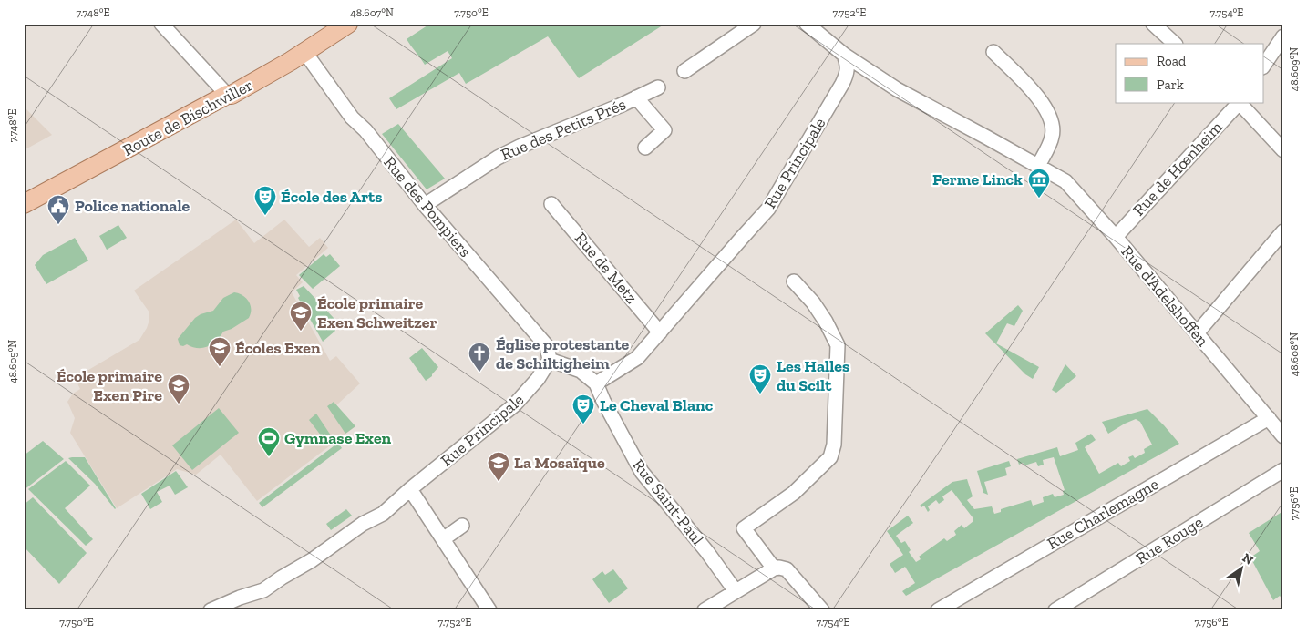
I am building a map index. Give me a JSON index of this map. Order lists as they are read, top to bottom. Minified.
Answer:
{"streets":{"main road":["Route de Bischwiller"],"street":["Rue des Petits Prés","Rue Principale","Rue de Hœnheim","Rue des Pompiers","Rue de Metz","Rue d'Adelshoffen","Rue Saint-Paul","Rue Charlemagne","Rue Rouge"]},"crossings":[["Route de Bischwiller","Rue des Pompiers"],["Rue des Petits Prés","Rue des Pompiers"],["Rue Principale","Rue des Pompiers"],["Rue Principale","Rue de Metz"],["Rue Principale","Rue d'Adelshoffen"],["Rue Principale","Rue Saint-Paul"],["Rue de Hœnheim","Rue d'Adelshoffen"],["Rue d'Adelshoffen","Rue Charlemagne"]],"places":{"museum":["Ferme Linck"],"theatre":["École des Arts","Les Halles du Scilt","Le Cheval Blanc"],"public building":["Police nationale"],"school or university":["École primaire Exen Schweitzer","Écoles Exen","École primaire Exen Pire","La Mosaïque"],"church":["Église protestante de Schiltigheim"],"sports":["Gymnase Exen"]},"legend":["Road","Park"],"north":"top right","coordinates":["7.748°E","48.607°N","7.750°E","7.752°E","7.754°E","48.609°N","48.608°N","48.605°N","7.756°E"]}
